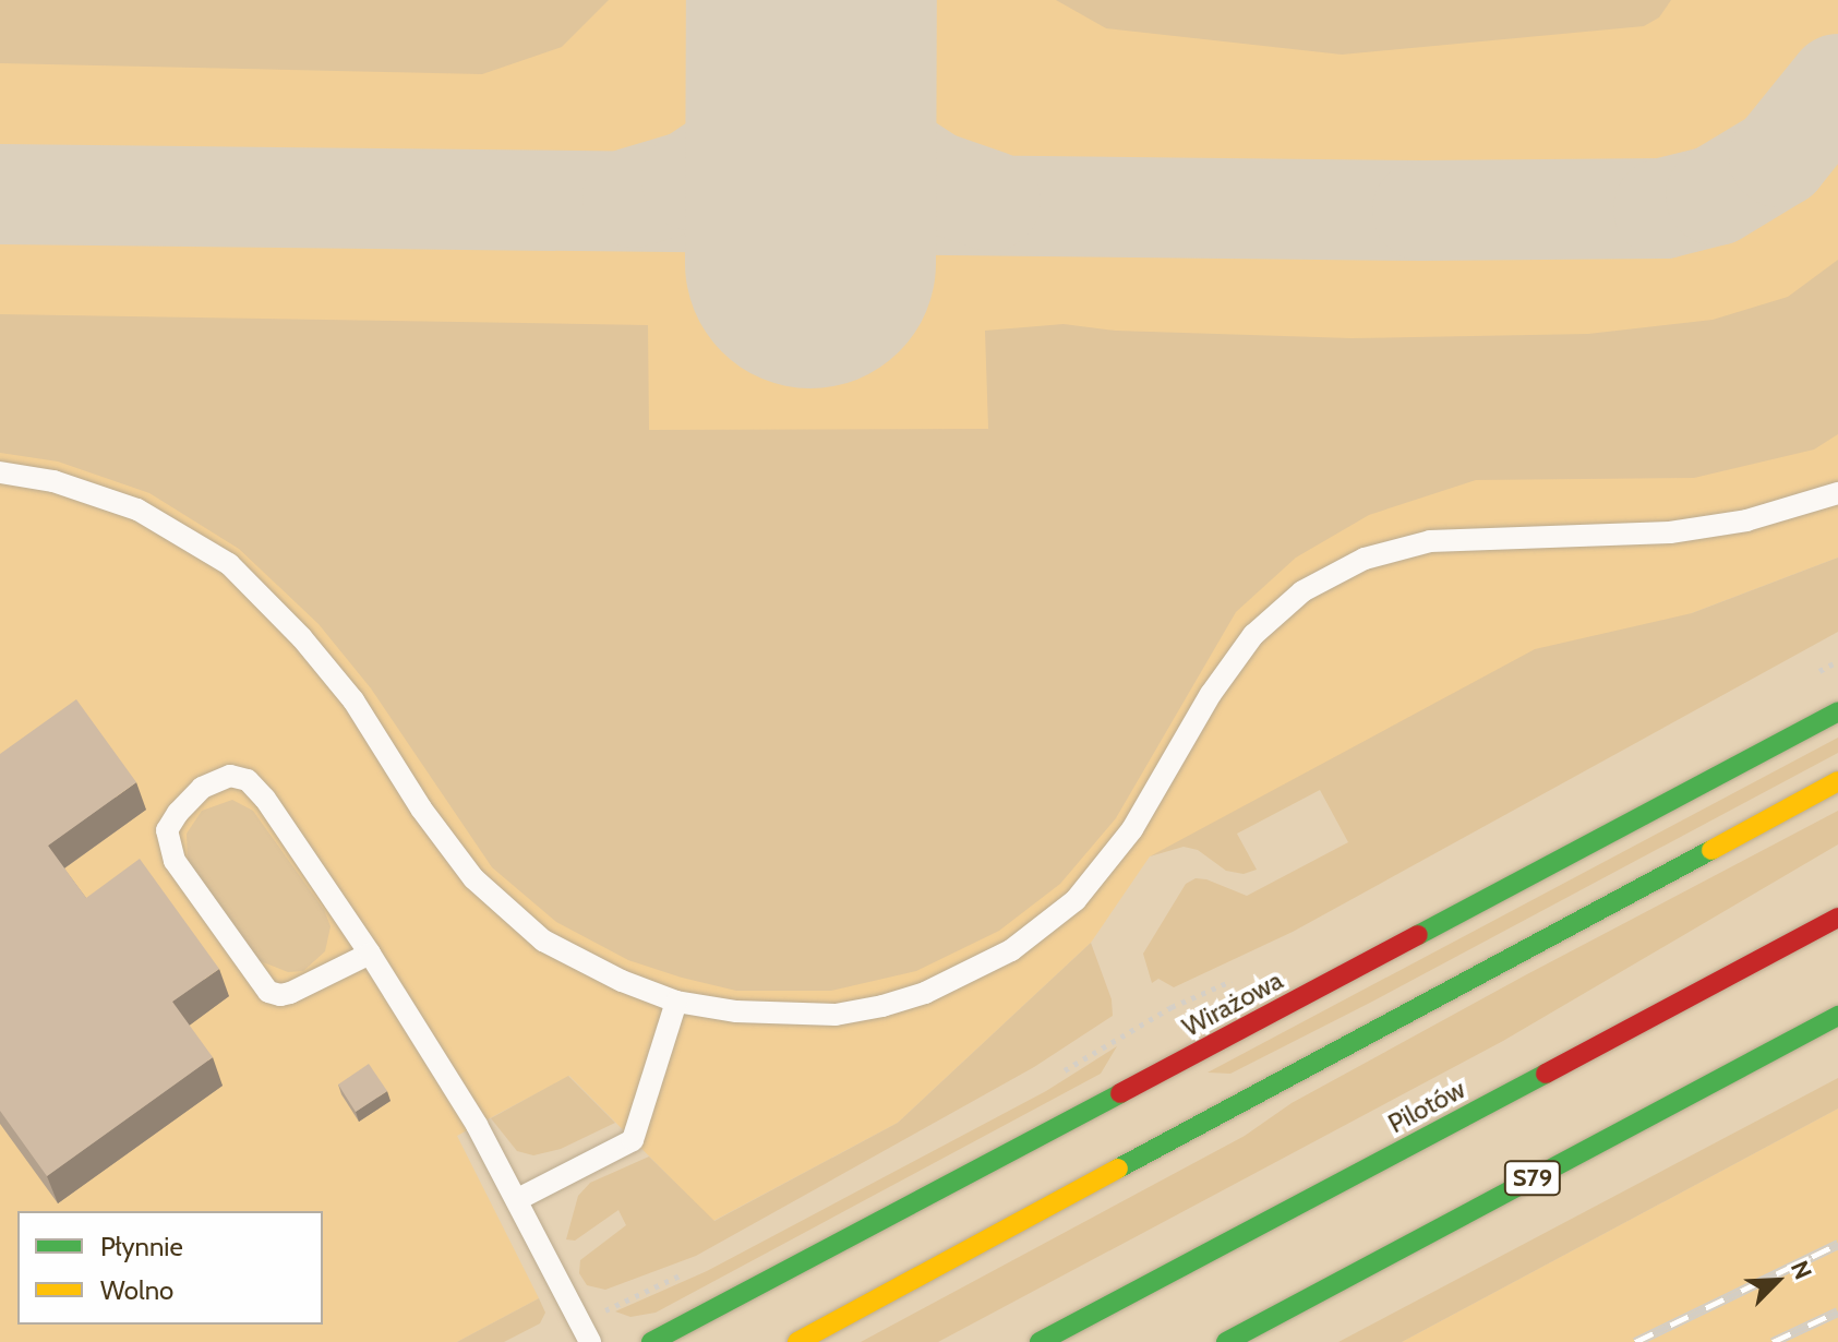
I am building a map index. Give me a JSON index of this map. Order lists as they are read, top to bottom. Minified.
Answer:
{"streets":{"main road":["Wirażowa","Pilotów","S79"]},"legend":["Płynnie","Wolno"],"north":"top right"}
